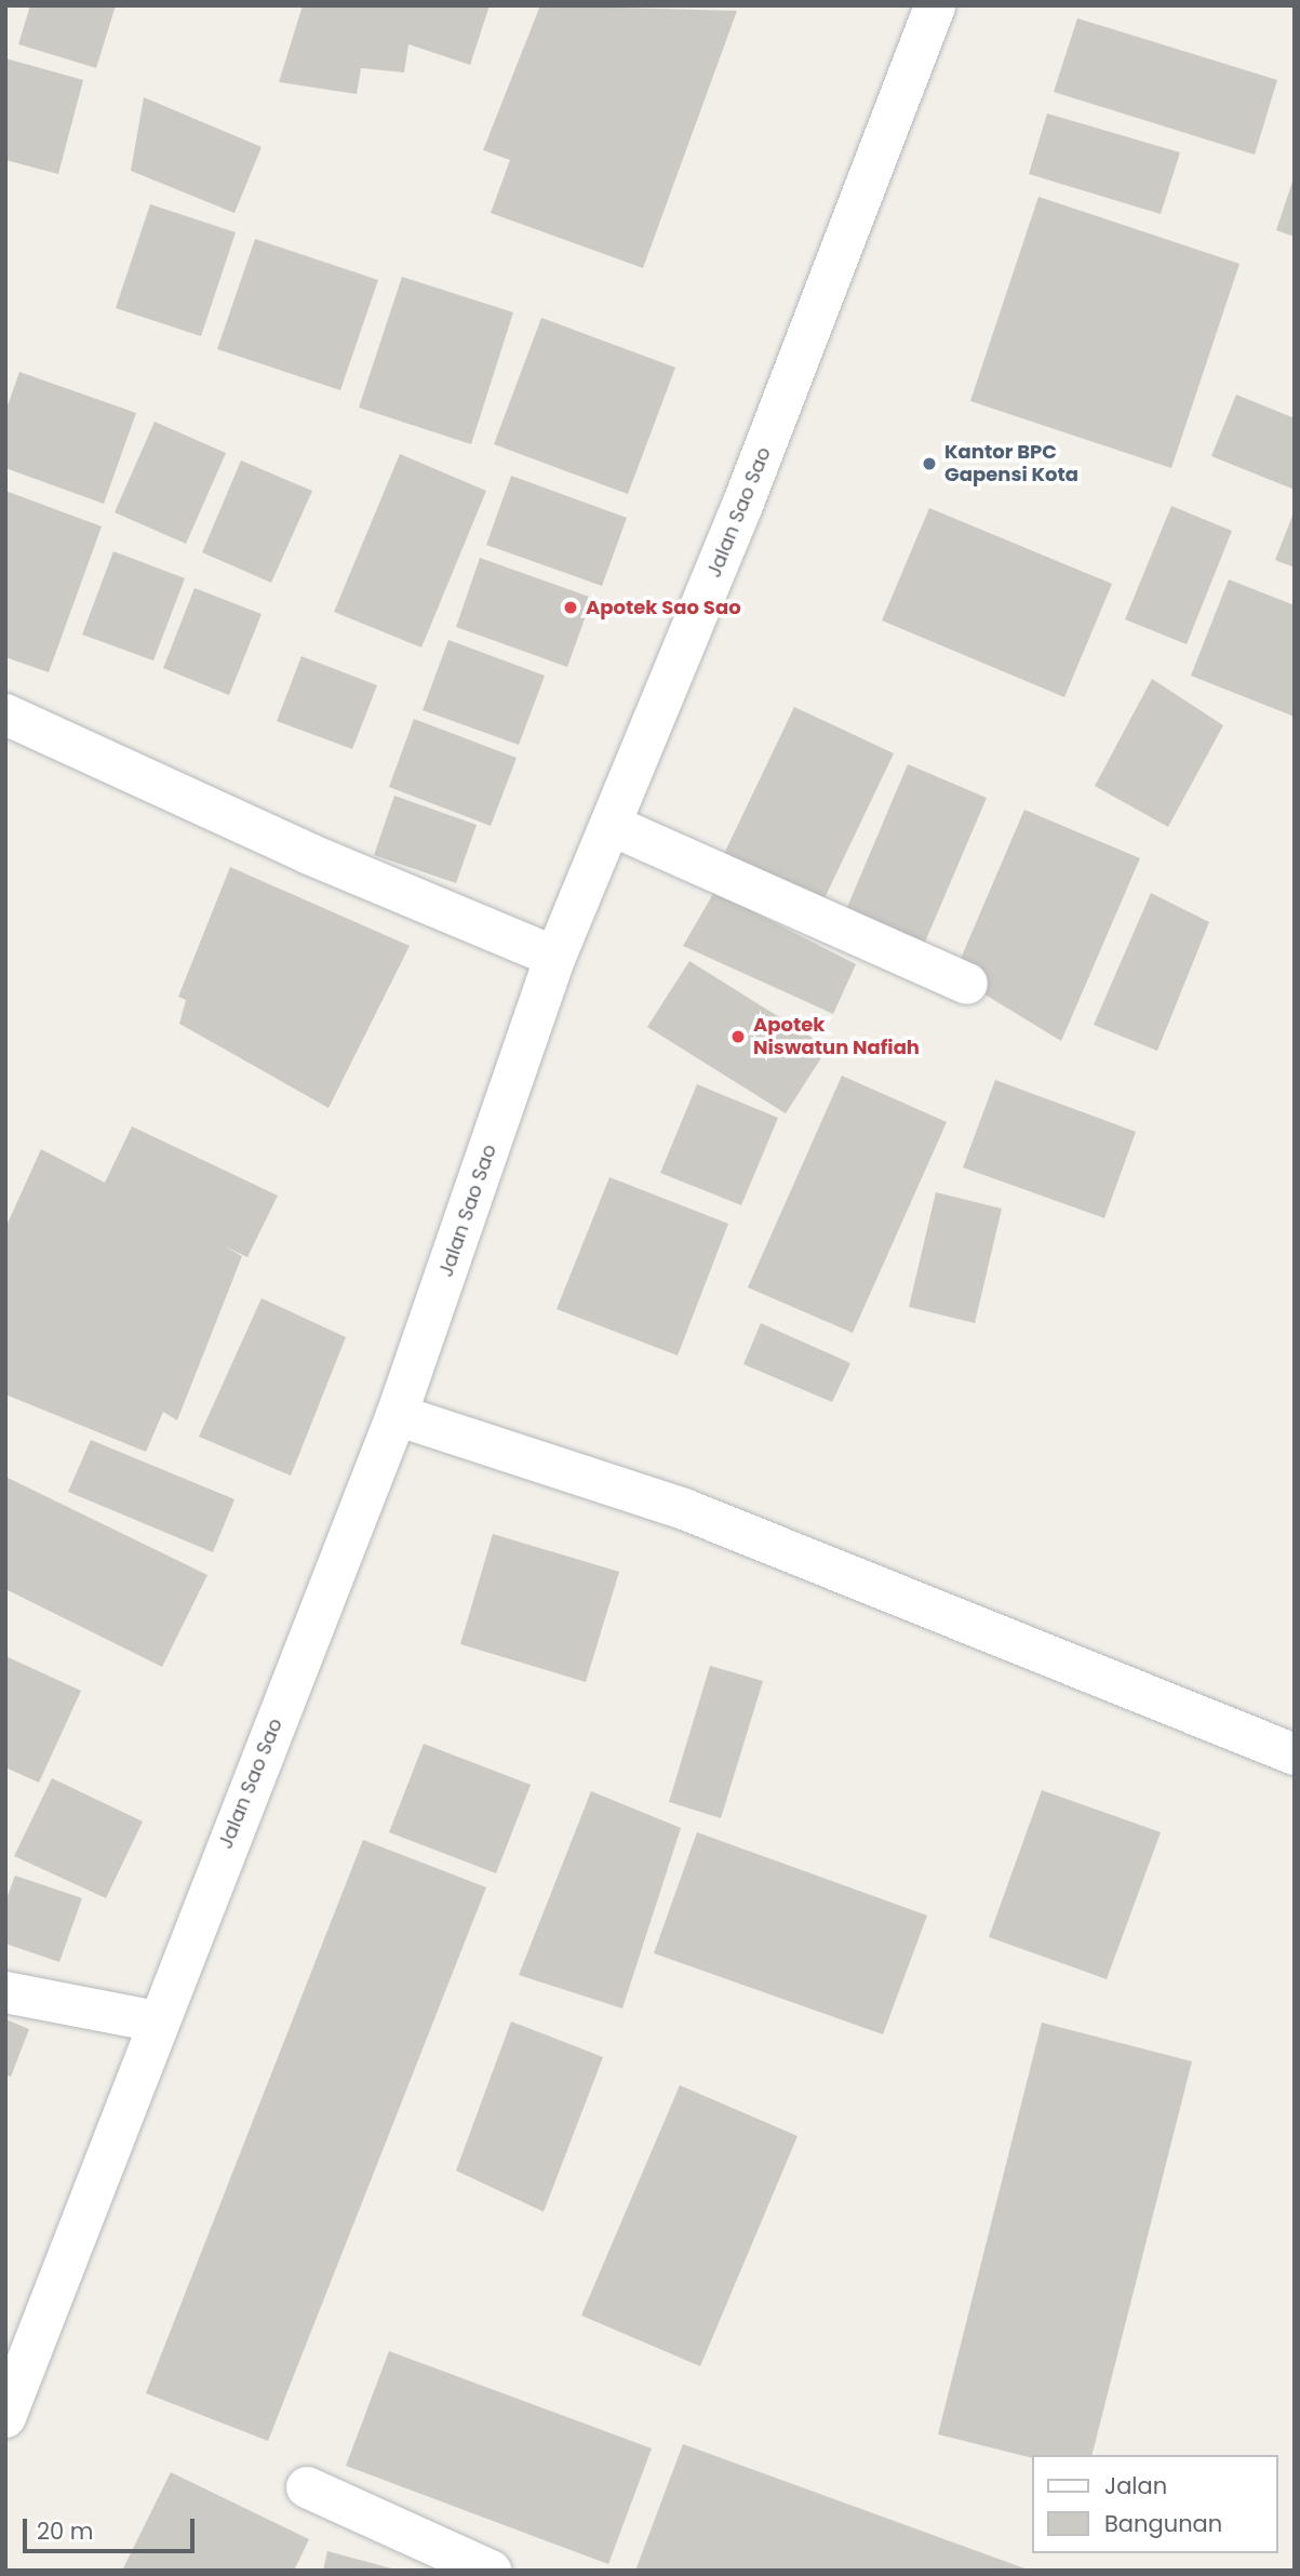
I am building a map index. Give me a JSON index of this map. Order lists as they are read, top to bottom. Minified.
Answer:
{"streets":{"street":["Jalan Sao Sao"]},"places":["Kantor BPC Gapensi Kota","Apotek Sao Sao","Apotek Niswatun Nafiah"],"legend":["Jalan","Bangunan"],"scale_bar":"20 m"}
